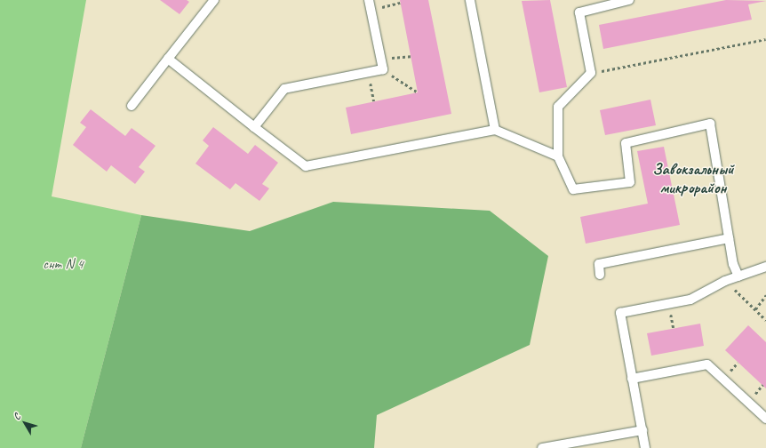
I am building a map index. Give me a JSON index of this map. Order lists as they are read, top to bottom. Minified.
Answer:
{"districts":["Завокзальный микрорайон"],"parks":["снт N 4"],"north":"top left"}
